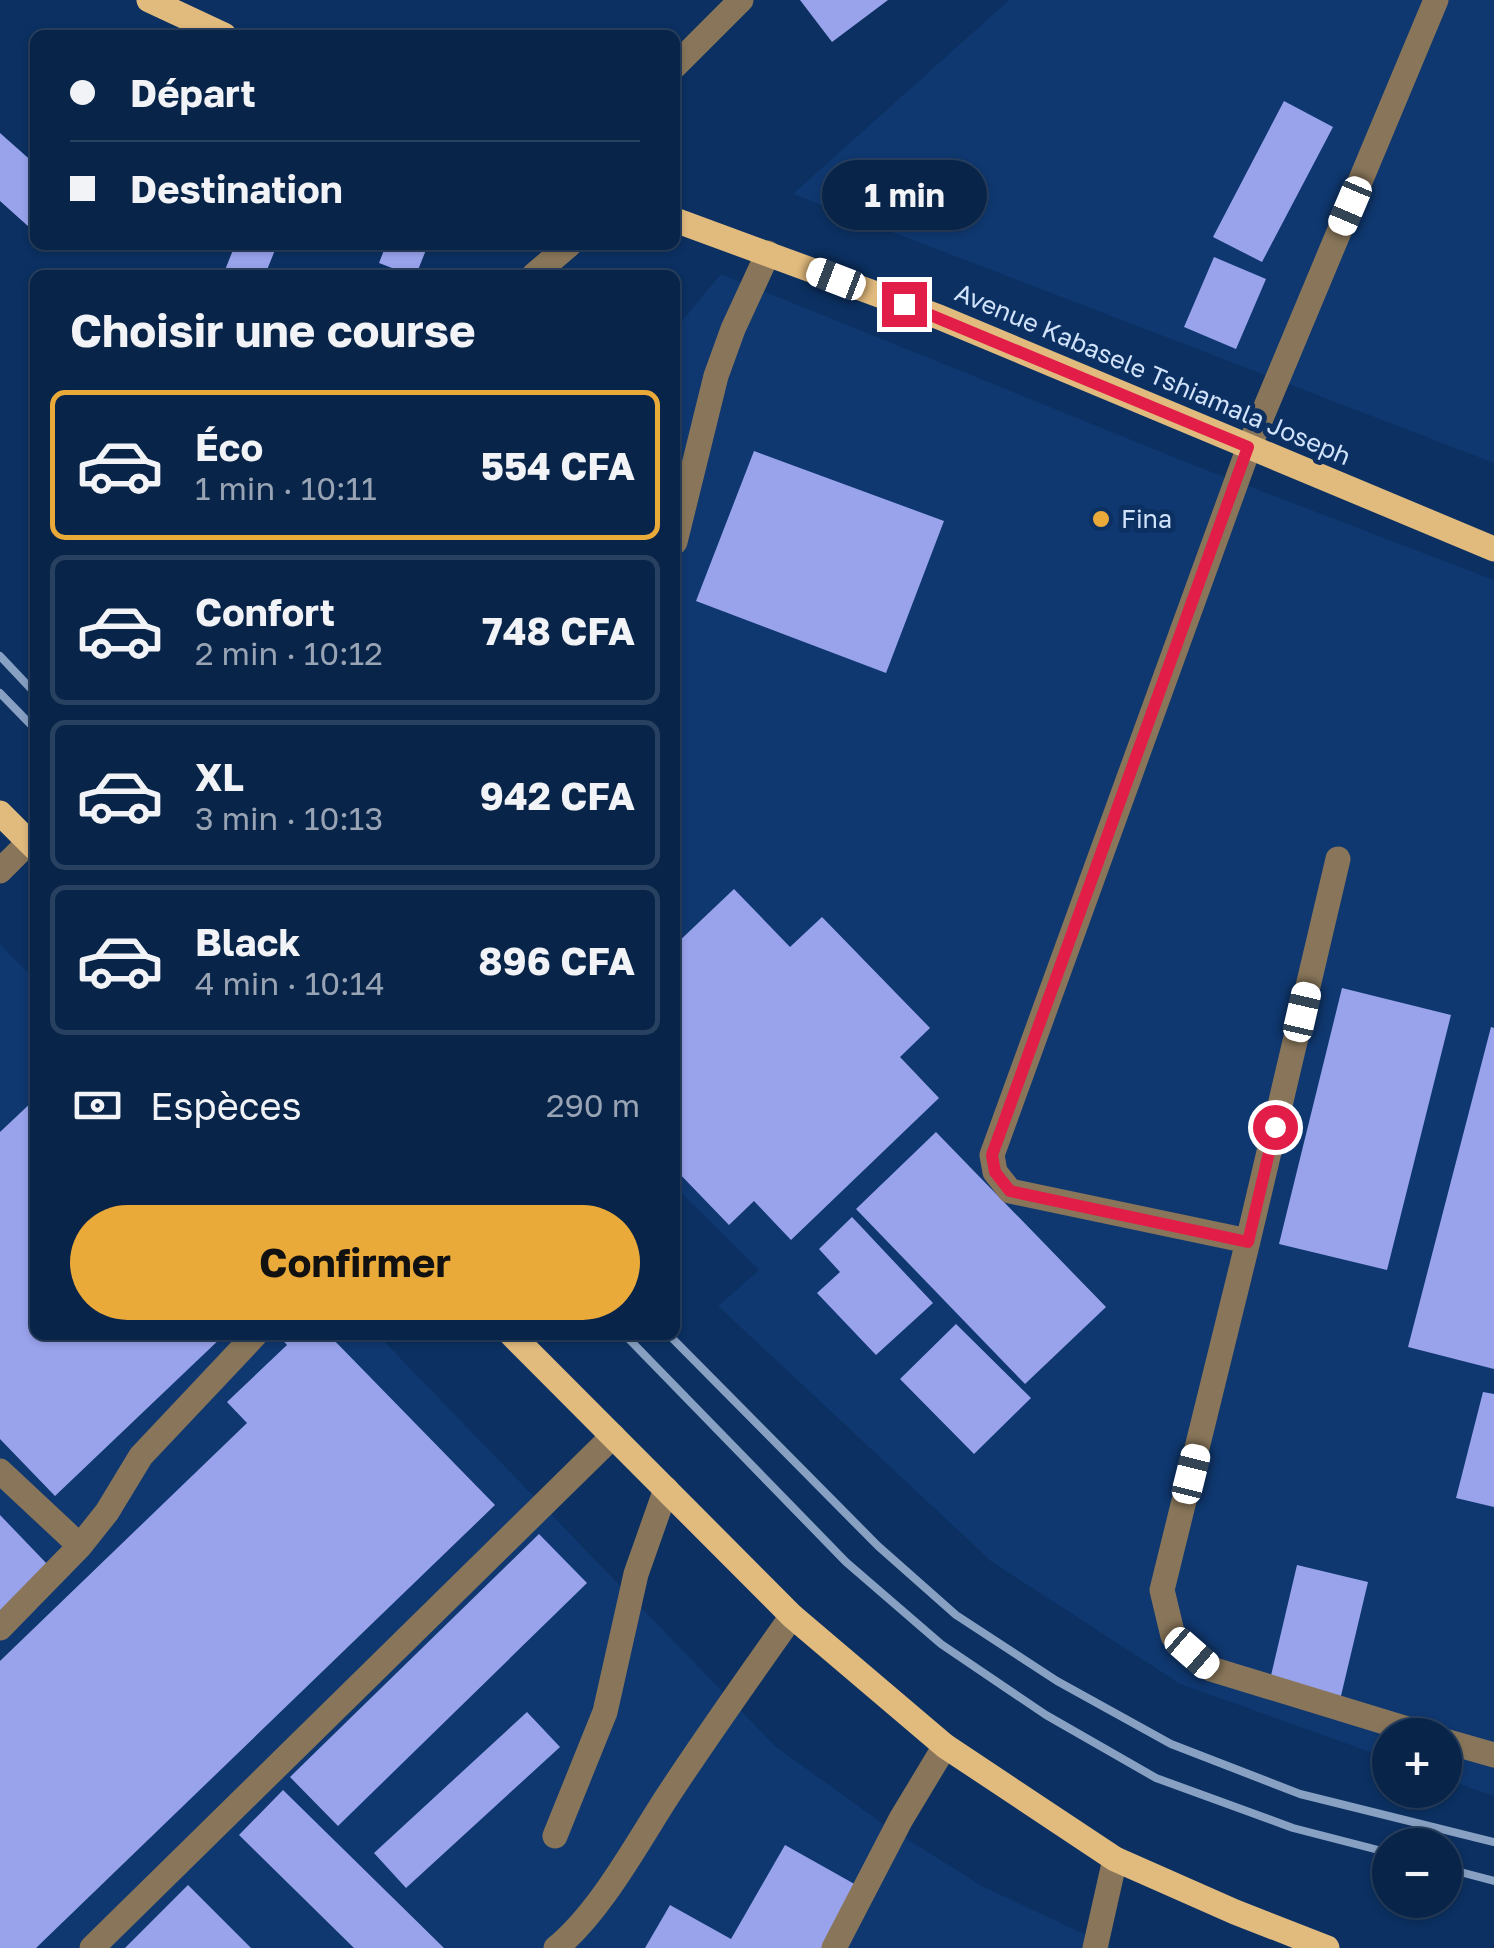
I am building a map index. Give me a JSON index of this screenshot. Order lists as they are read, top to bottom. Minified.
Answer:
{"streets":{"main road":["Avenue Kabasele Tshiamala Joseph"]},"places":["Fina"],"page":{"banner":["Départ","Destination"],"bubble":"1 min","heading":"Choisir une course","list":[{"name":"Éco","note":"1 min · 10:11","value":"554 CFA"},{"name":"Confort","note":"2 min · 10:12","value":"748 CFA"},{"name":"XL","note":"3 min · 10:13","value":"942 CFA"},{"name":"Black","note":"4 min · 10:14","value":"896 CFA"}],"pay":["Espèces","290 m"],"buttons":"Confirmer","map_buttons":["+","−"]}}
